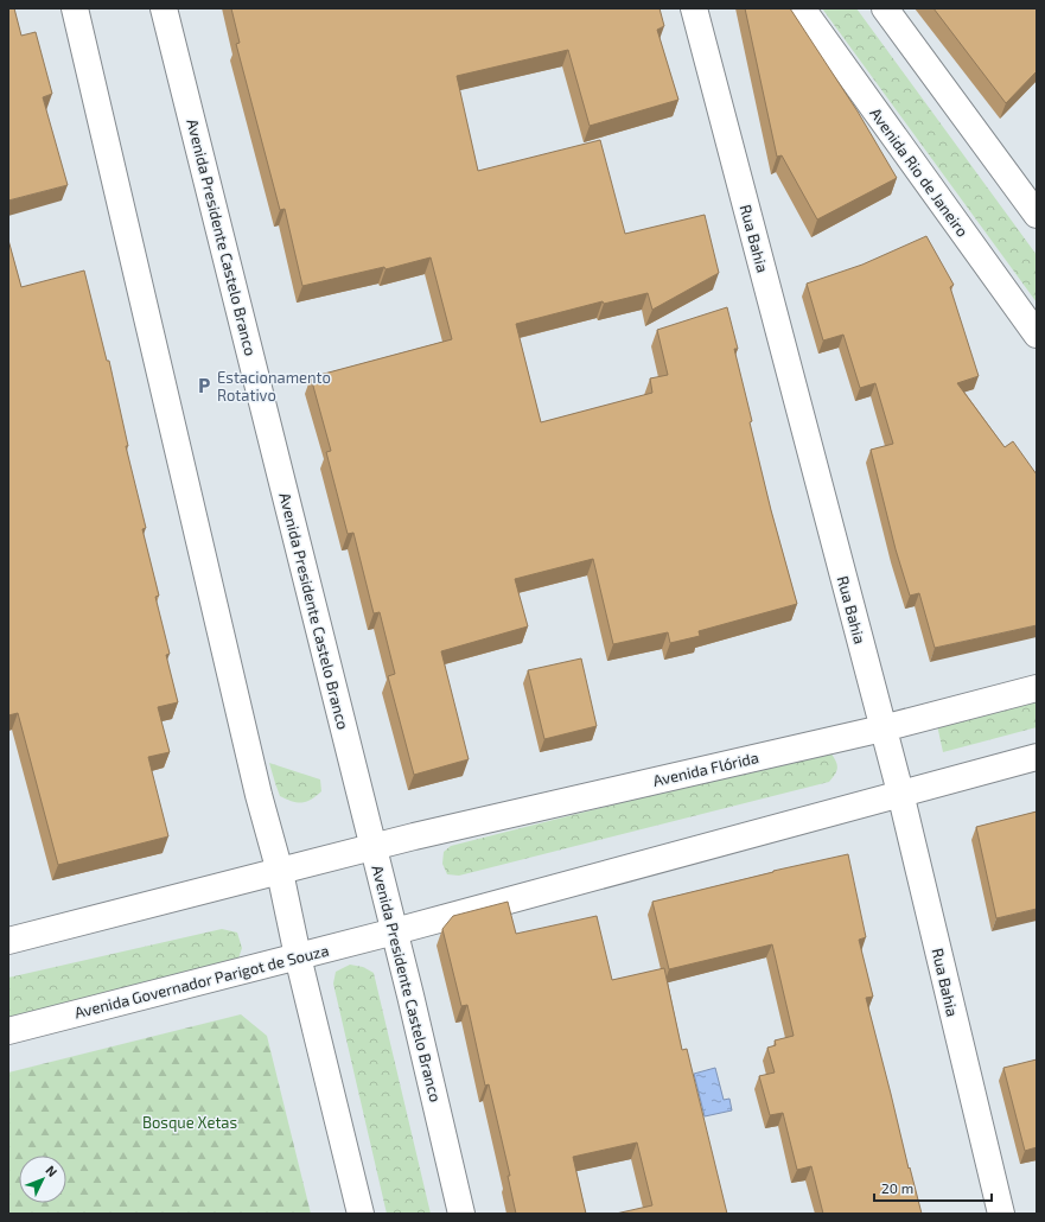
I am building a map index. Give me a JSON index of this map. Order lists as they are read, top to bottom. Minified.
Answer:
{"streets":{"street":["Avenida Rio de Janeiro","Avenida Presidente Castelo Branco","Rua Bahia","Avenida Flórida","Avenida Governador Parigot de Souza"]},"crossings":[["Avenida Presidente Castelo Branco","Avenida Flórida"],["Avenida Presidente Castelo Branco","Avenida Governador Parigot de Souza"],["Rua Bahia","Avenida Flórida"]],"parks":["Bosque Xetas"],"places":{"parking":["Estacionamento Rotativo"]},"scale_bar":"20 m","north":"top right"}
